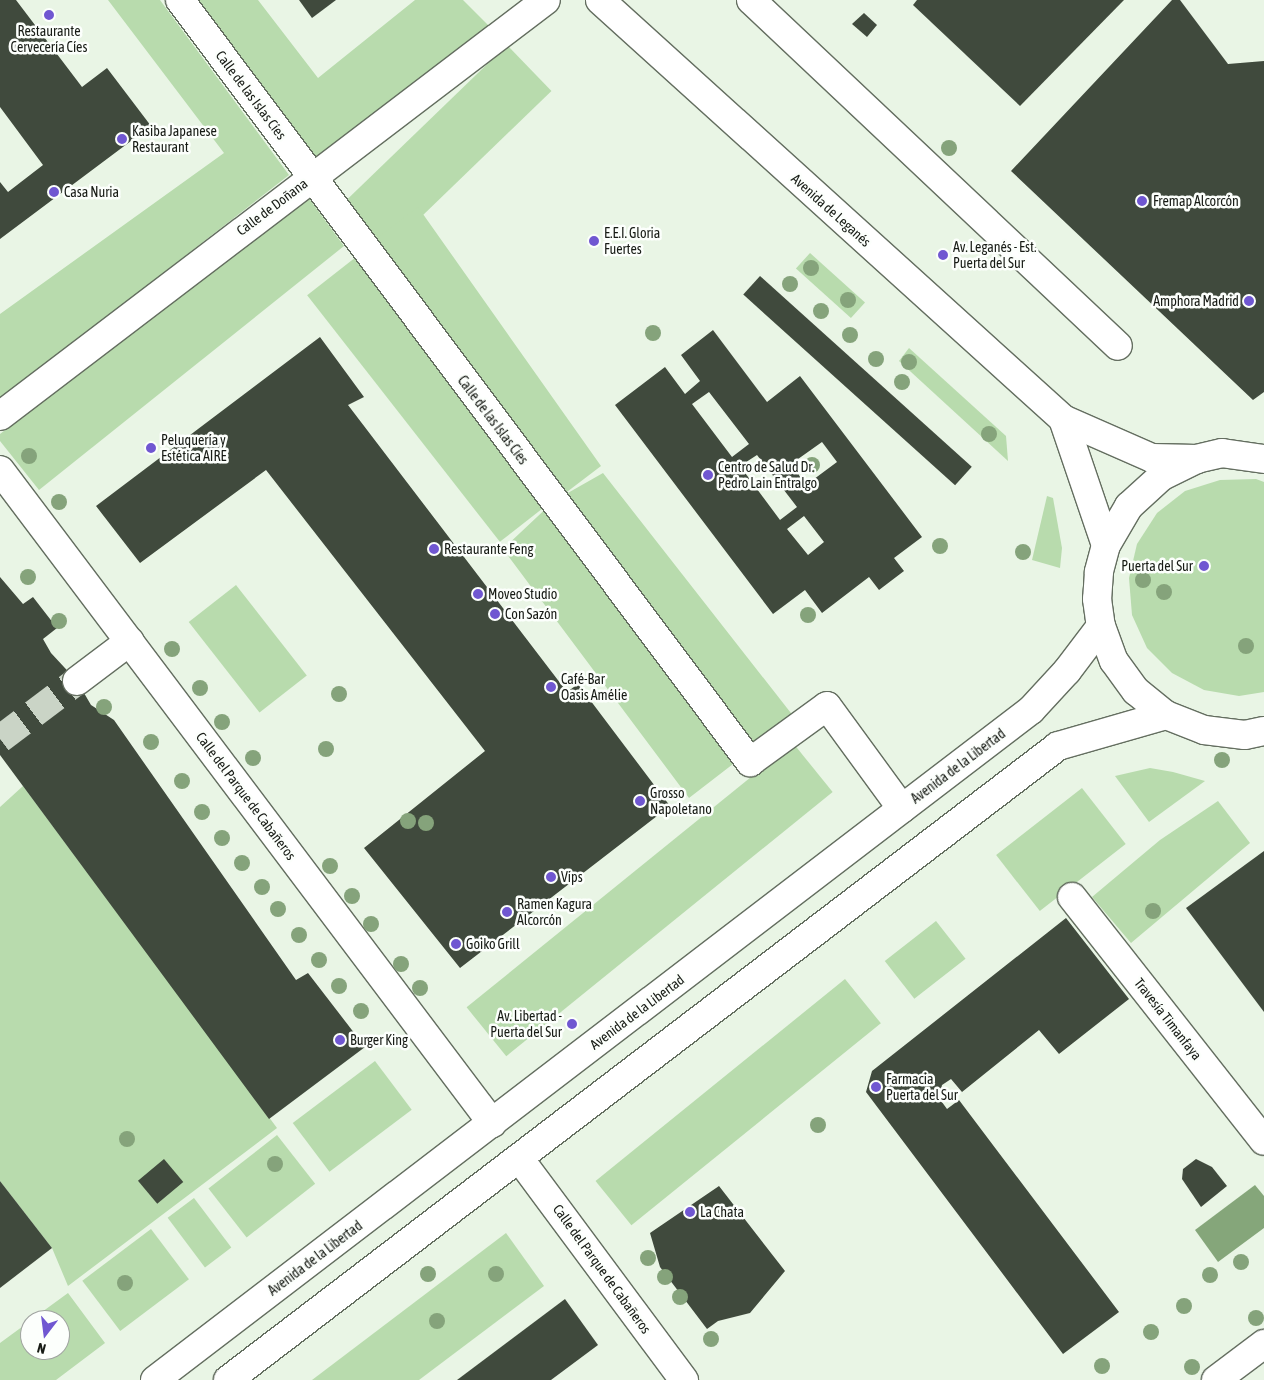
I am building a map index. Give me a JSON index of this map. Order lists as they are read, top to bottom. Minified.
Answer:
{"streets":{"street":["Calle de las Islas Cíes","Calle de Doñana","Avenida de Leganés","Avenida de la Libertad","Calle del Parque de Cabañeros","Travesía Timanfaya"]},"crossings":[["Calle de las Islas Cíes","Calle de Doñana"],["Calle de las Islas Cíes","Avenida de la Libertad"],["Avenida de la Libertad","Calle del Parque de Cabañeros"]],"places":["Restaurante Cervecería Cíes","Kasiba Japanese Restaurant","Casa Nuria","Fremap Alcorcón","E.E.I. Gloria Fuertes","Av. Leganés - Est. Puerta del Sur","Amphora Madrid","Peluquería y Estética AIRE","Centro de Salud Dr. Pedro Lain Entralgo","Restaurante Feng","Puerta del Sur","Moveo Studio","Con Sazón","Café-Bar Oasis Amélie","Grosso Napoletano","Vips","Ramen Kagura Alcorcón","Goiko Grill","Av. Libertad - Puerta del Sur","Burger King","Farmacia Puerta del Sur","La Chata"],"north":"bottom"}
